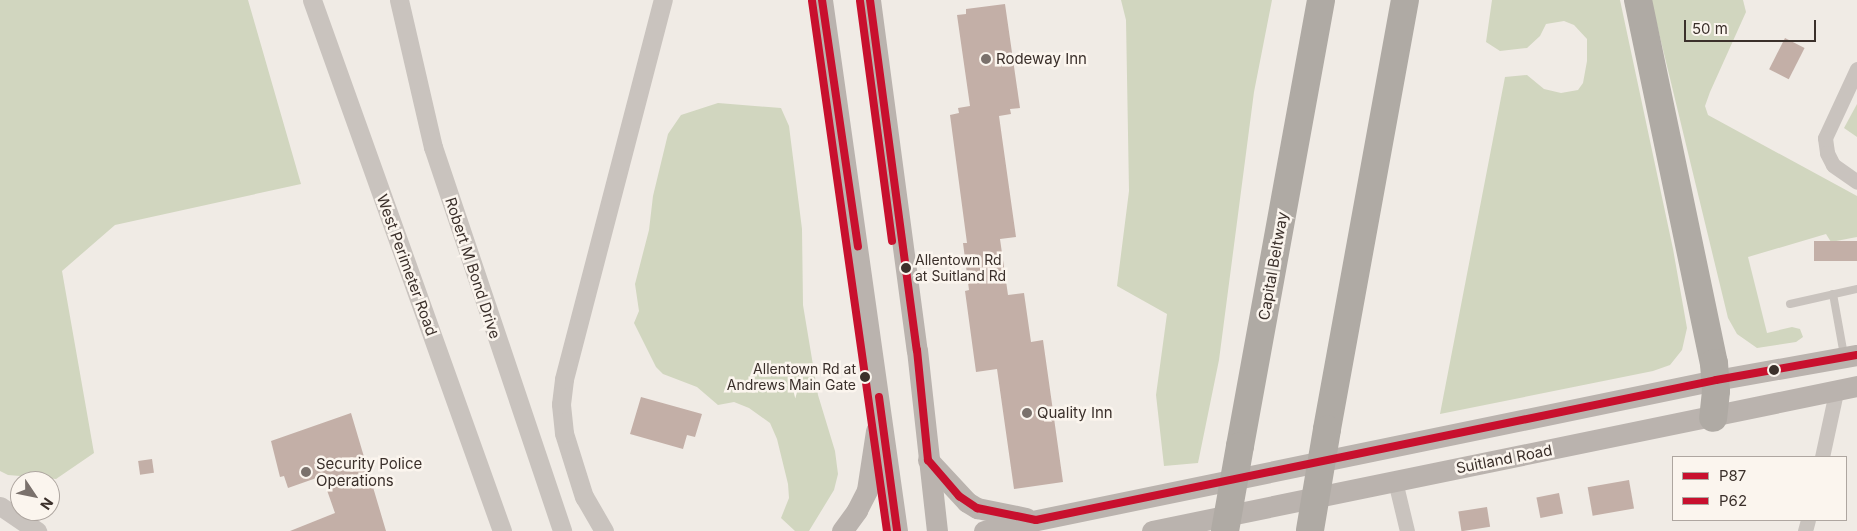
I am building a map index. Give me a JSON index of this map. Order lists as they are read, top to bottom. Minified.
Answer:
{"streets":{"highway":["Capital Beltway"],"main road":["Suitland Road"],"street":["West Perimeter Road","Robert M Bond Drive"]},"places":["Rodeway Inn","Allentown Rd at Suitland Rd","Allentown Rd at Andrews Main Gate","Quality Inn","Security Police Operations"],"lines":["transit line P87","transit line P62"],"legend":["P87","P62"],"scale_bar":"50 m","north":"bottom right"}
